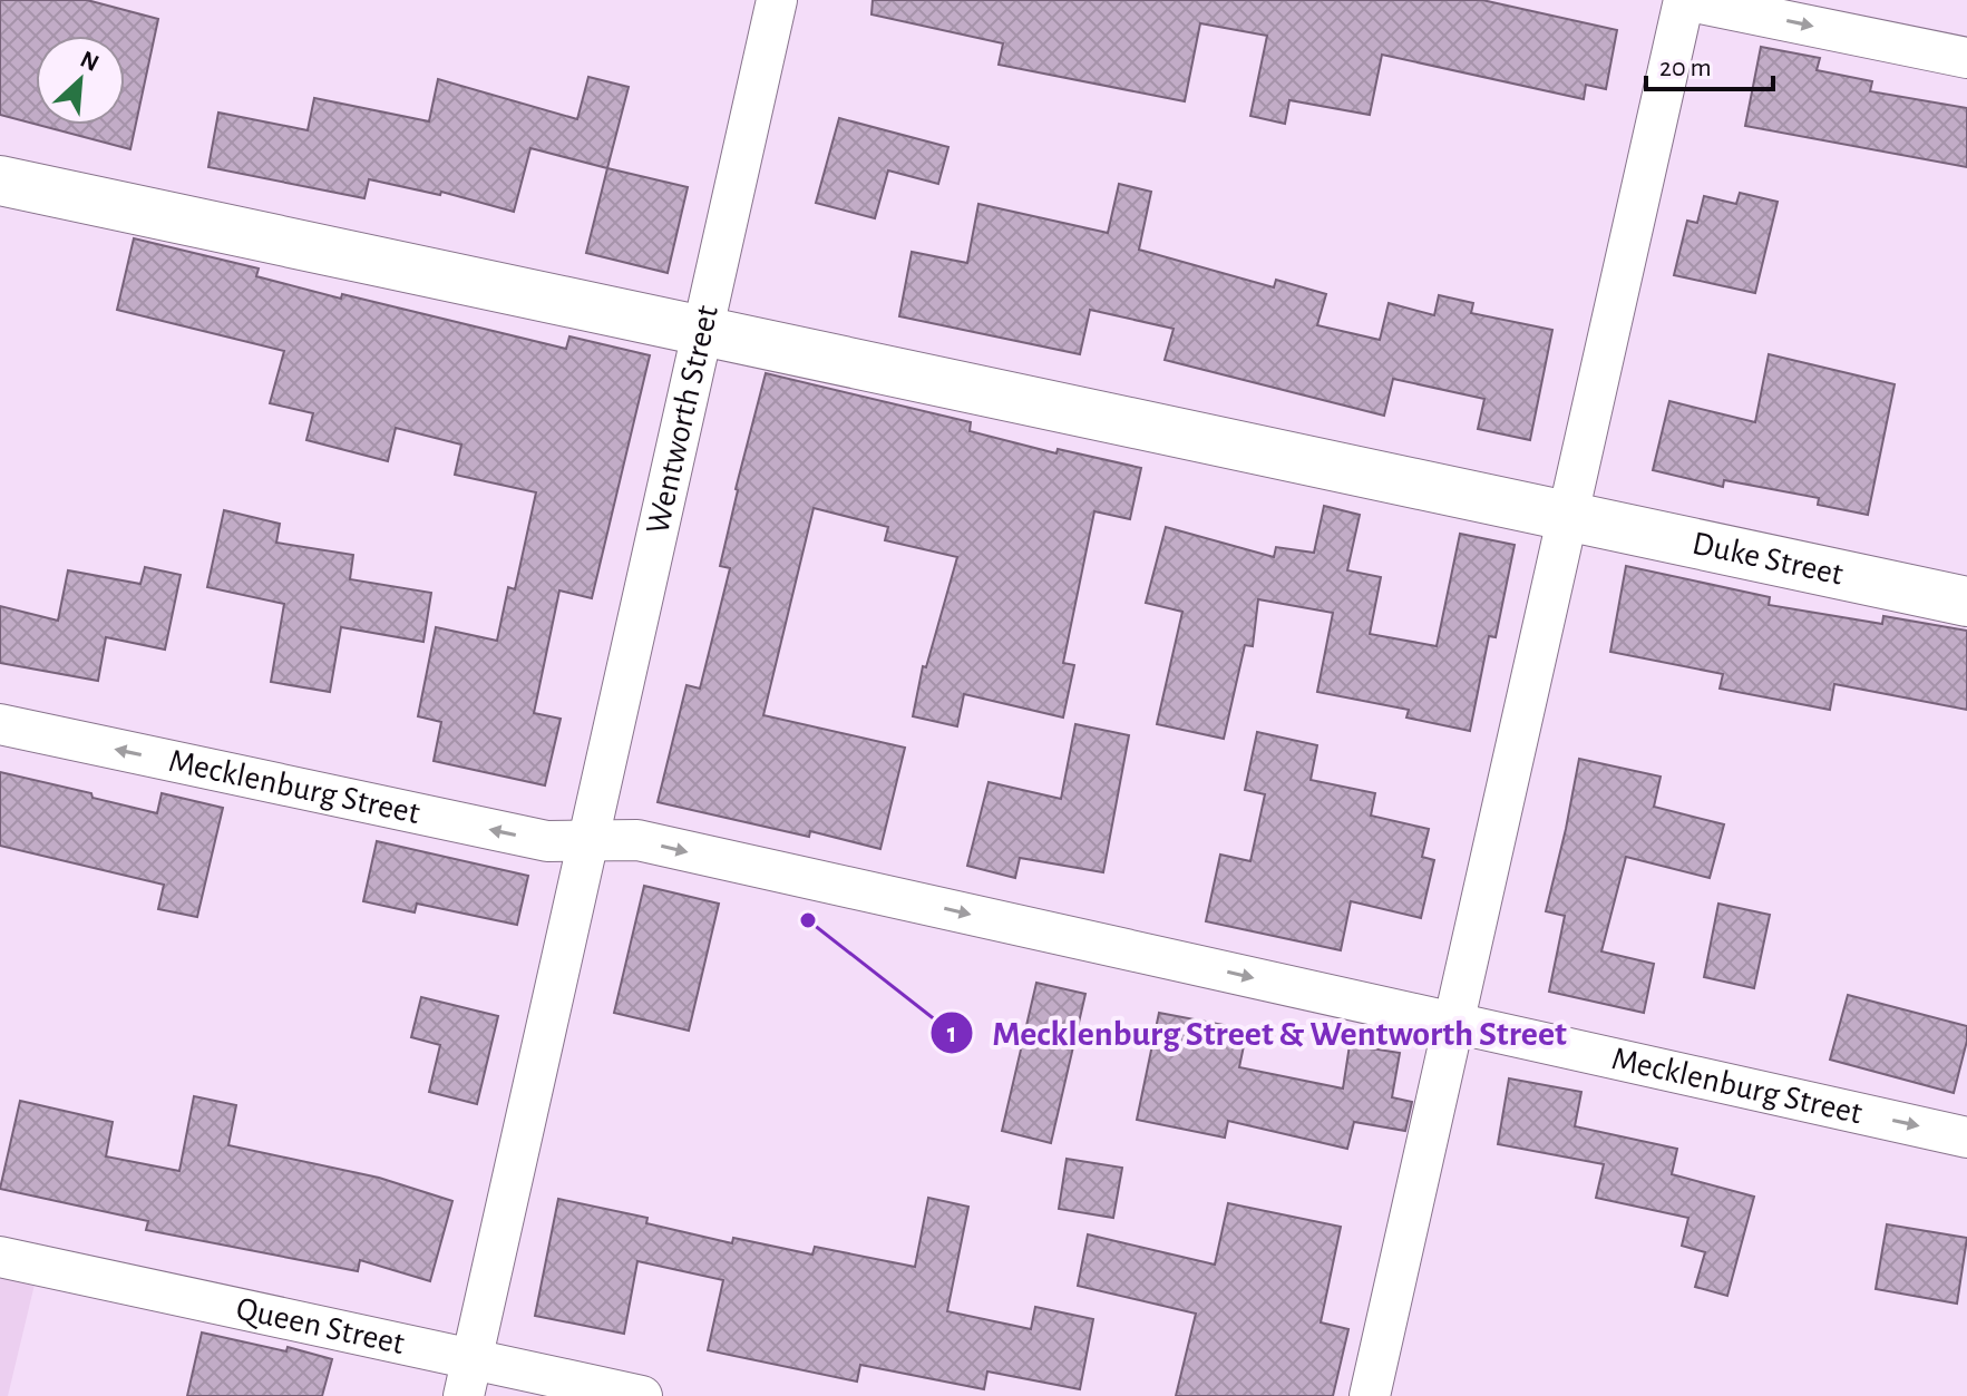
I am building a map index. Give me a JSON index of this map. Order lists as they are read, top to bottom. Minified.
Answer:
{"streets":{"street":["Wentworth Street","Duke Street","Mecklenburg Street","Queen Street"]},"crossings":[["Wentworth Street","Duke Street"],["Wentworth Street","Mecklenburg Street"],["Wentworth Street","Queen Street"]],"places":["Mecklenburg Street & Wentworth Street"],"scale_bar":"20 m","north":"top right"}
